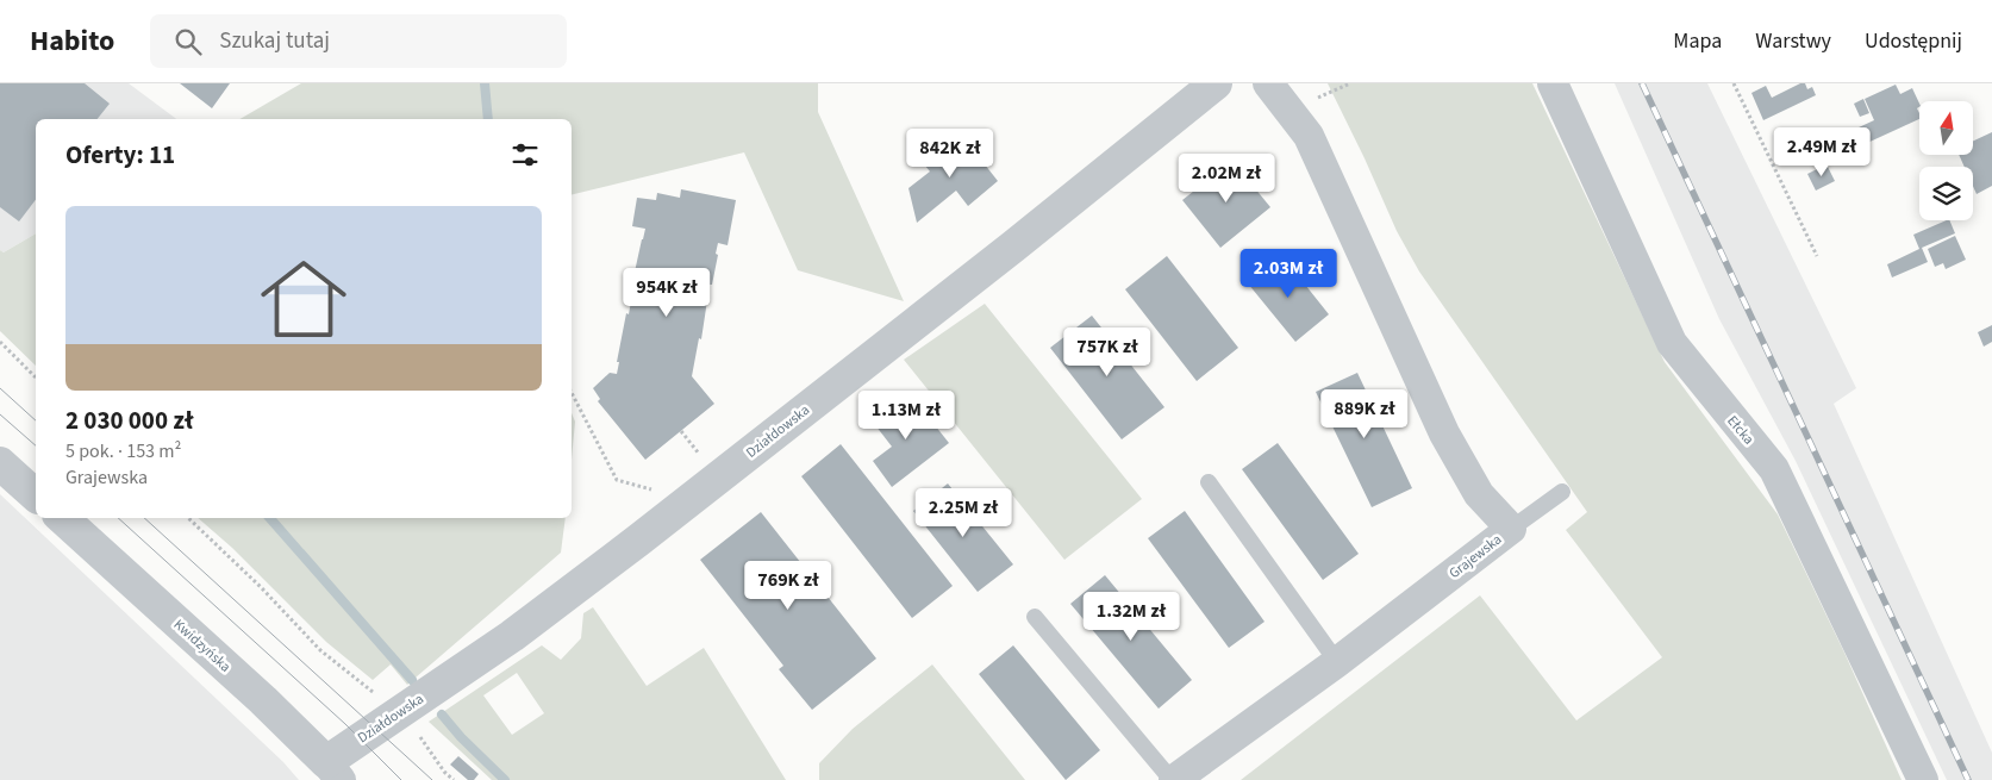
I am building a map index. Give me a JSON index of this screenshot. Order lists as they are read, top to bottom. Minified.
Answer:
{"streets":{"street":["Ełcka","Działdowska","Grajewska","Kwidzyńska"]},"crossings":[["Działdowska","Kwidzyńska"]],"north":"top","page":{"header":"Habito","search":"Szukaj tutaj","nav":["Mapa","Warstwy","Udostępnij"],"heading":"Oferty: 11","price":["2.49M zł","842K zł","2.02M zł","2.03M zł","954K zł","757K zł","889K zł","1.13M zł","2.25M zł","769K zł","1.32M zł"],"list":[{"name":"2 030 000 zł","note":"5 pok. · 153 m² · Grajewska"}]}}
